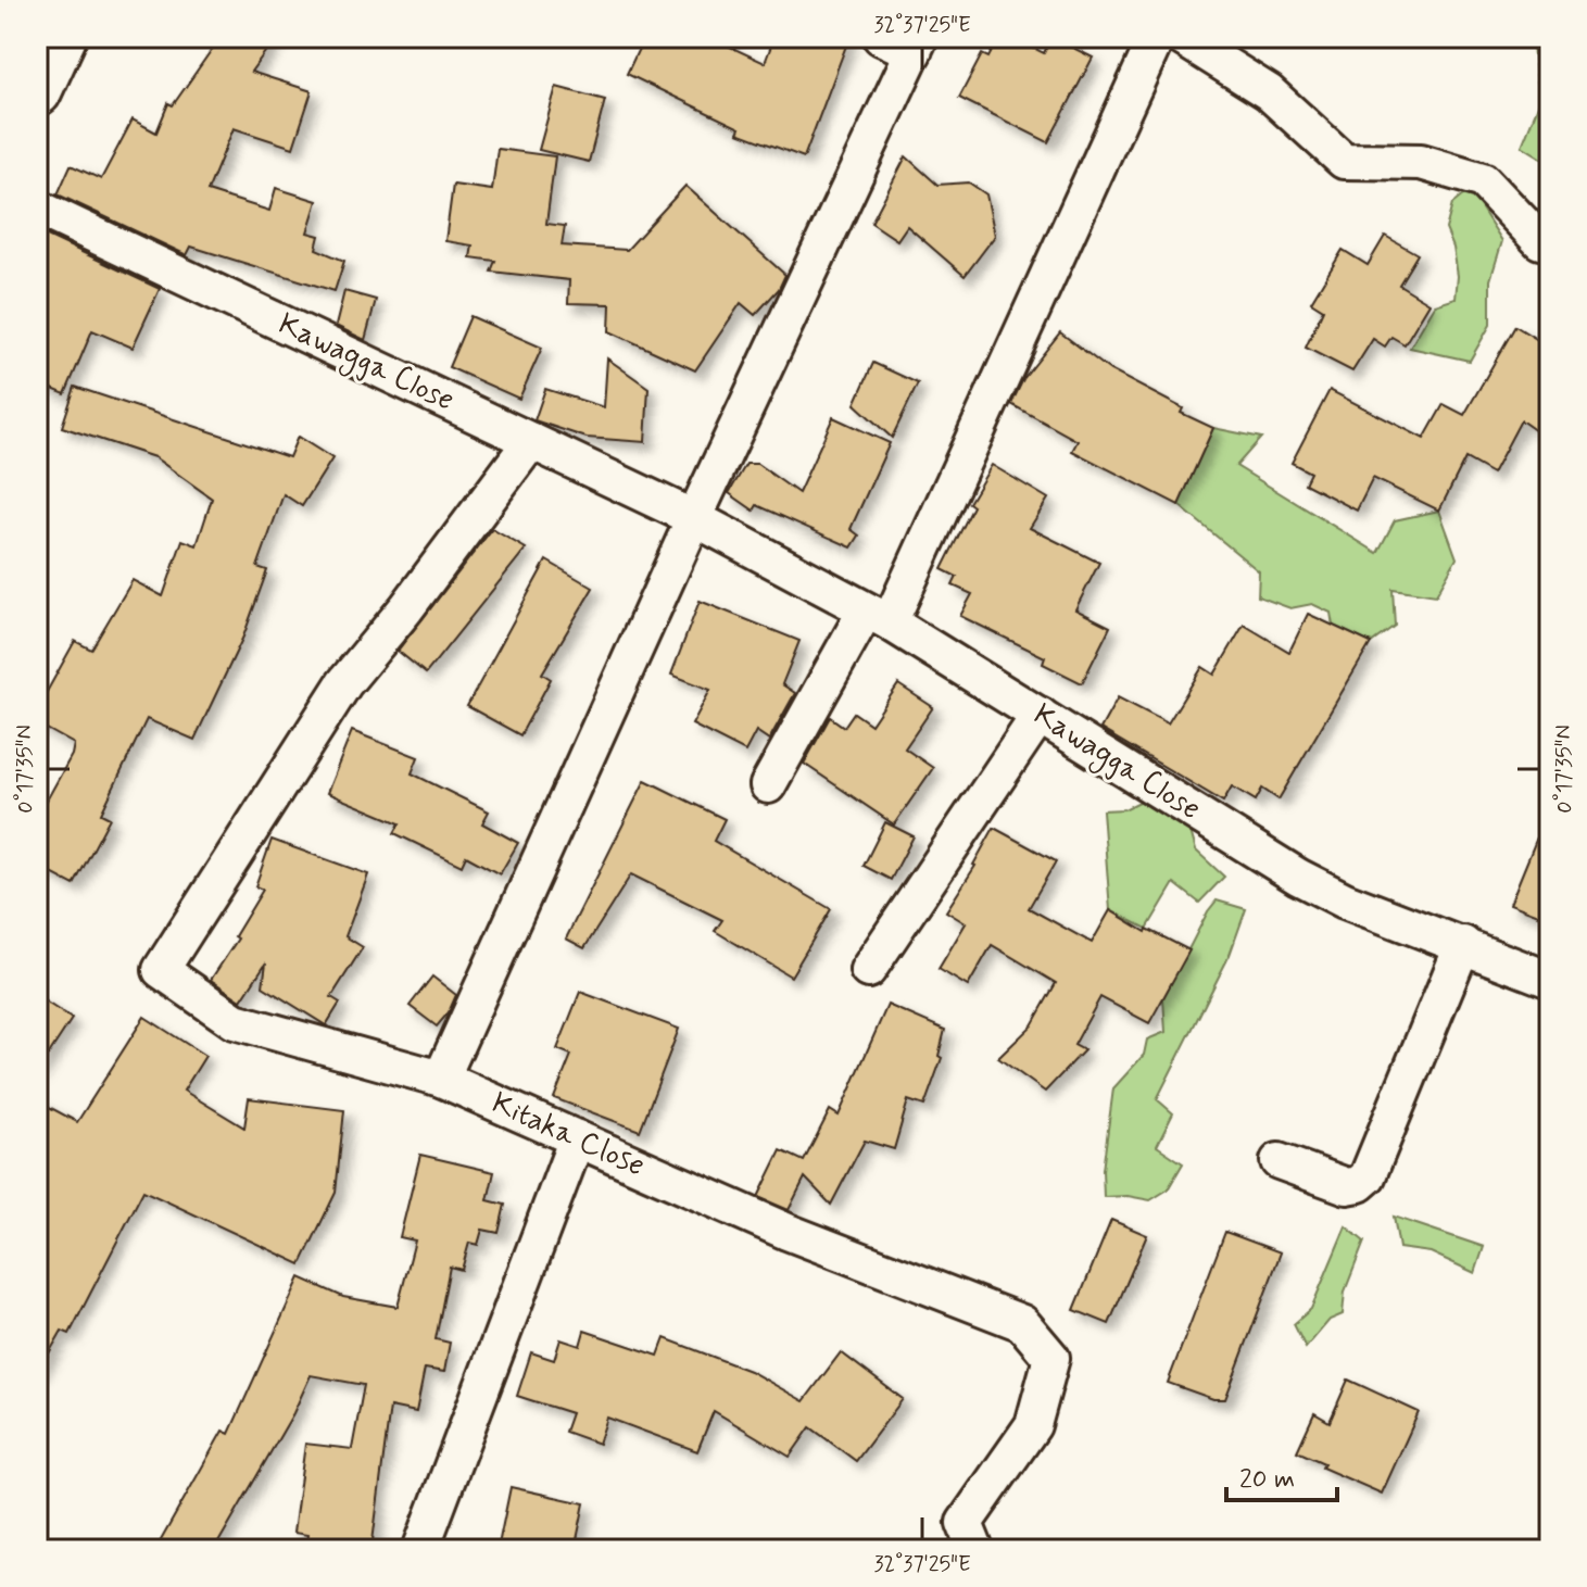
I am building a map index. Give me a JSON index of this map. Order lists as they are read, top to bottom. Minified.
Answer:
{"streets":{"street":["Kawagga Close","Kitaka Close"]},"crossings":[["Kawagga Close","Kitaka Close"]],"scale_bar":"20 m","coordinates":["32°37'25\"E","0°17'35\"N"]}
